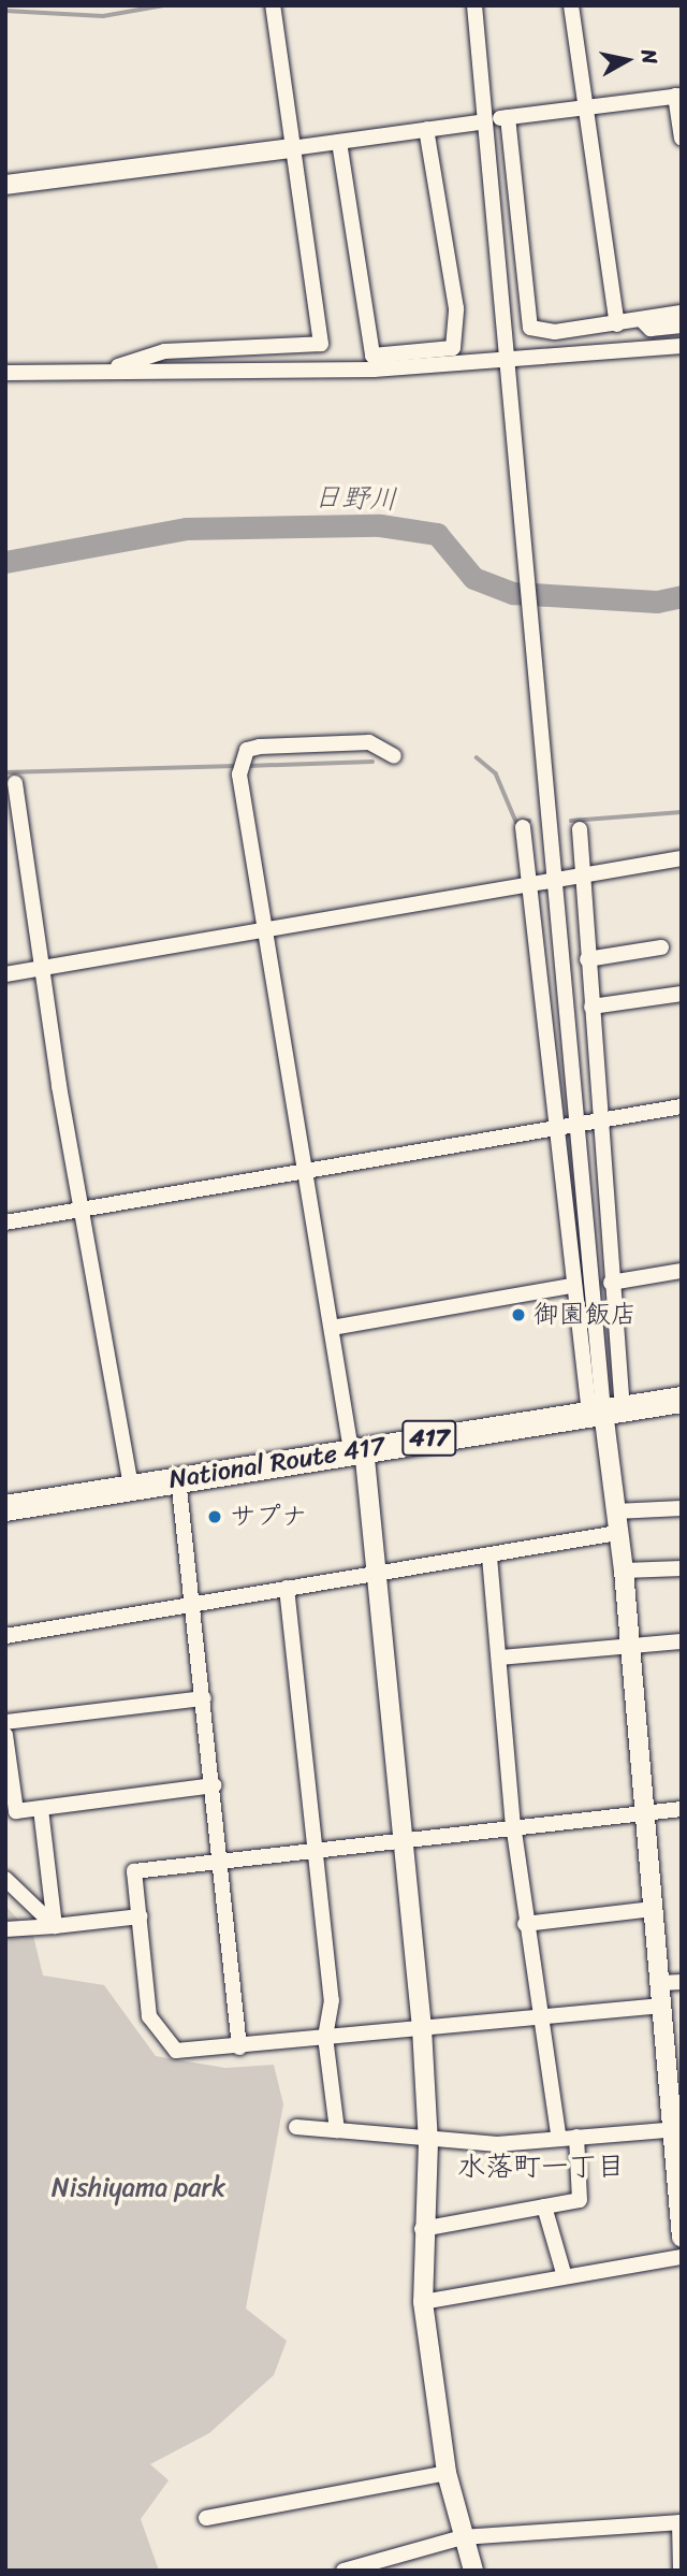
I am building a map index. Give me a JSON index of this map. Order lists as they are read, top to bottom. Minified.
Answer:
{"streets":{"highway":["417","National Route 417"]},"districts":["水落町一丁目"],"water":["日野川"],"parks":["Nishiyama park"],"places":["御園飯店","サプナ"],"north":"right"}
